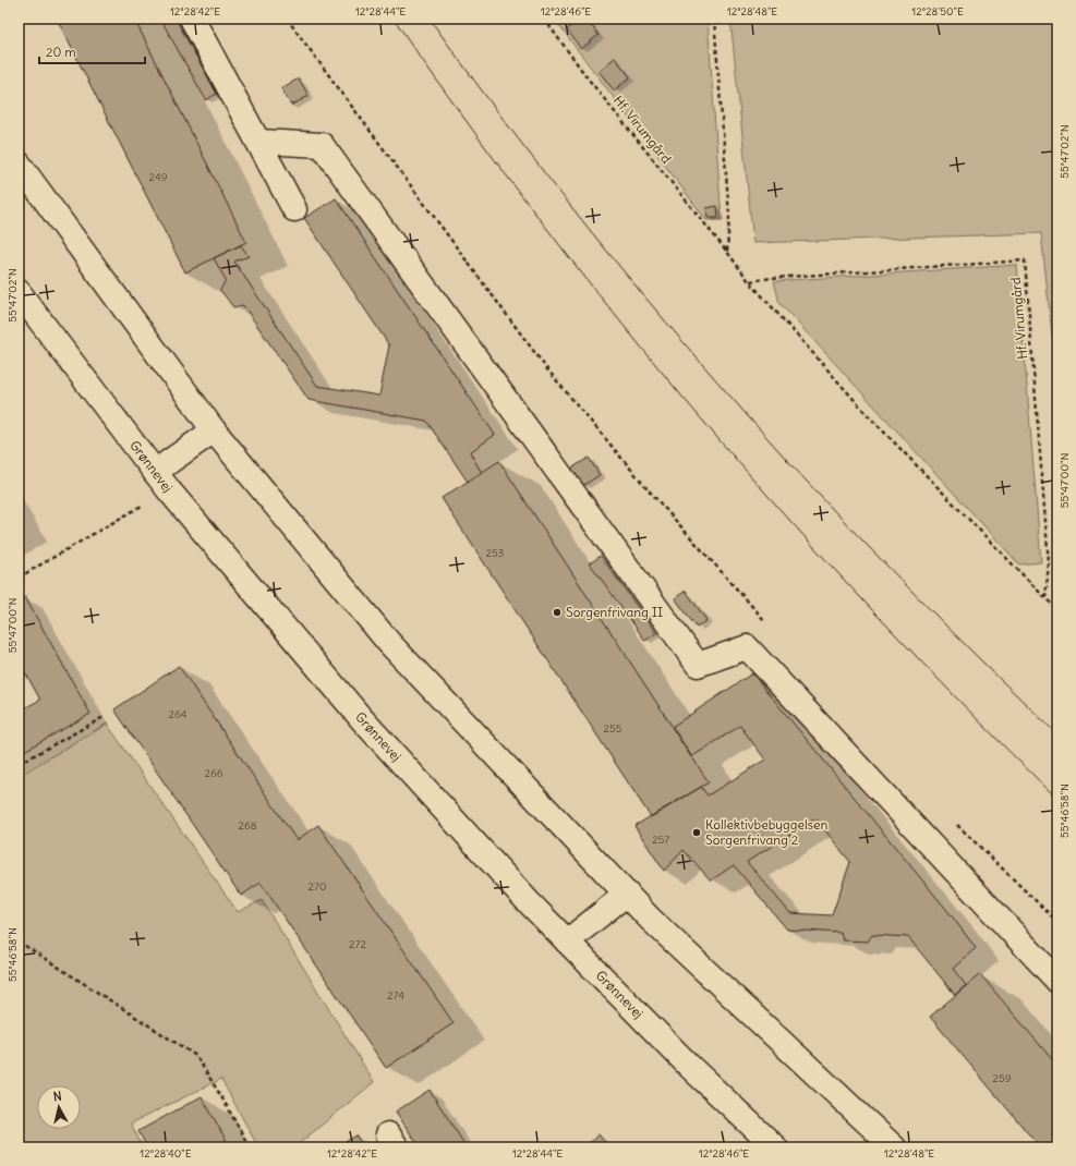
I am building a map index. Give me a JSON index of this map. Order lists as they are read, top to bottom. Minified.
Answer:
{"streets":{"street":["Grønnevej"],"path":["Hf. Virumgård"]},"places":["Sorgenfrivang II","Kollektivbebyggelsen Sorgenfrivang 2"],"house_numbers":["249","253","264","255","266","268","257","270","272","274","259"],"scale_bar":"20 m","north":"top","coordinates":["12°28'42\"E","12°28'44\"E","12°28'46\"E","12°28'48\"E","12°28'50\"E","55°47'02\"N","55°47'00\"N","55°46'58\"N","12°28'40\"E"]}
